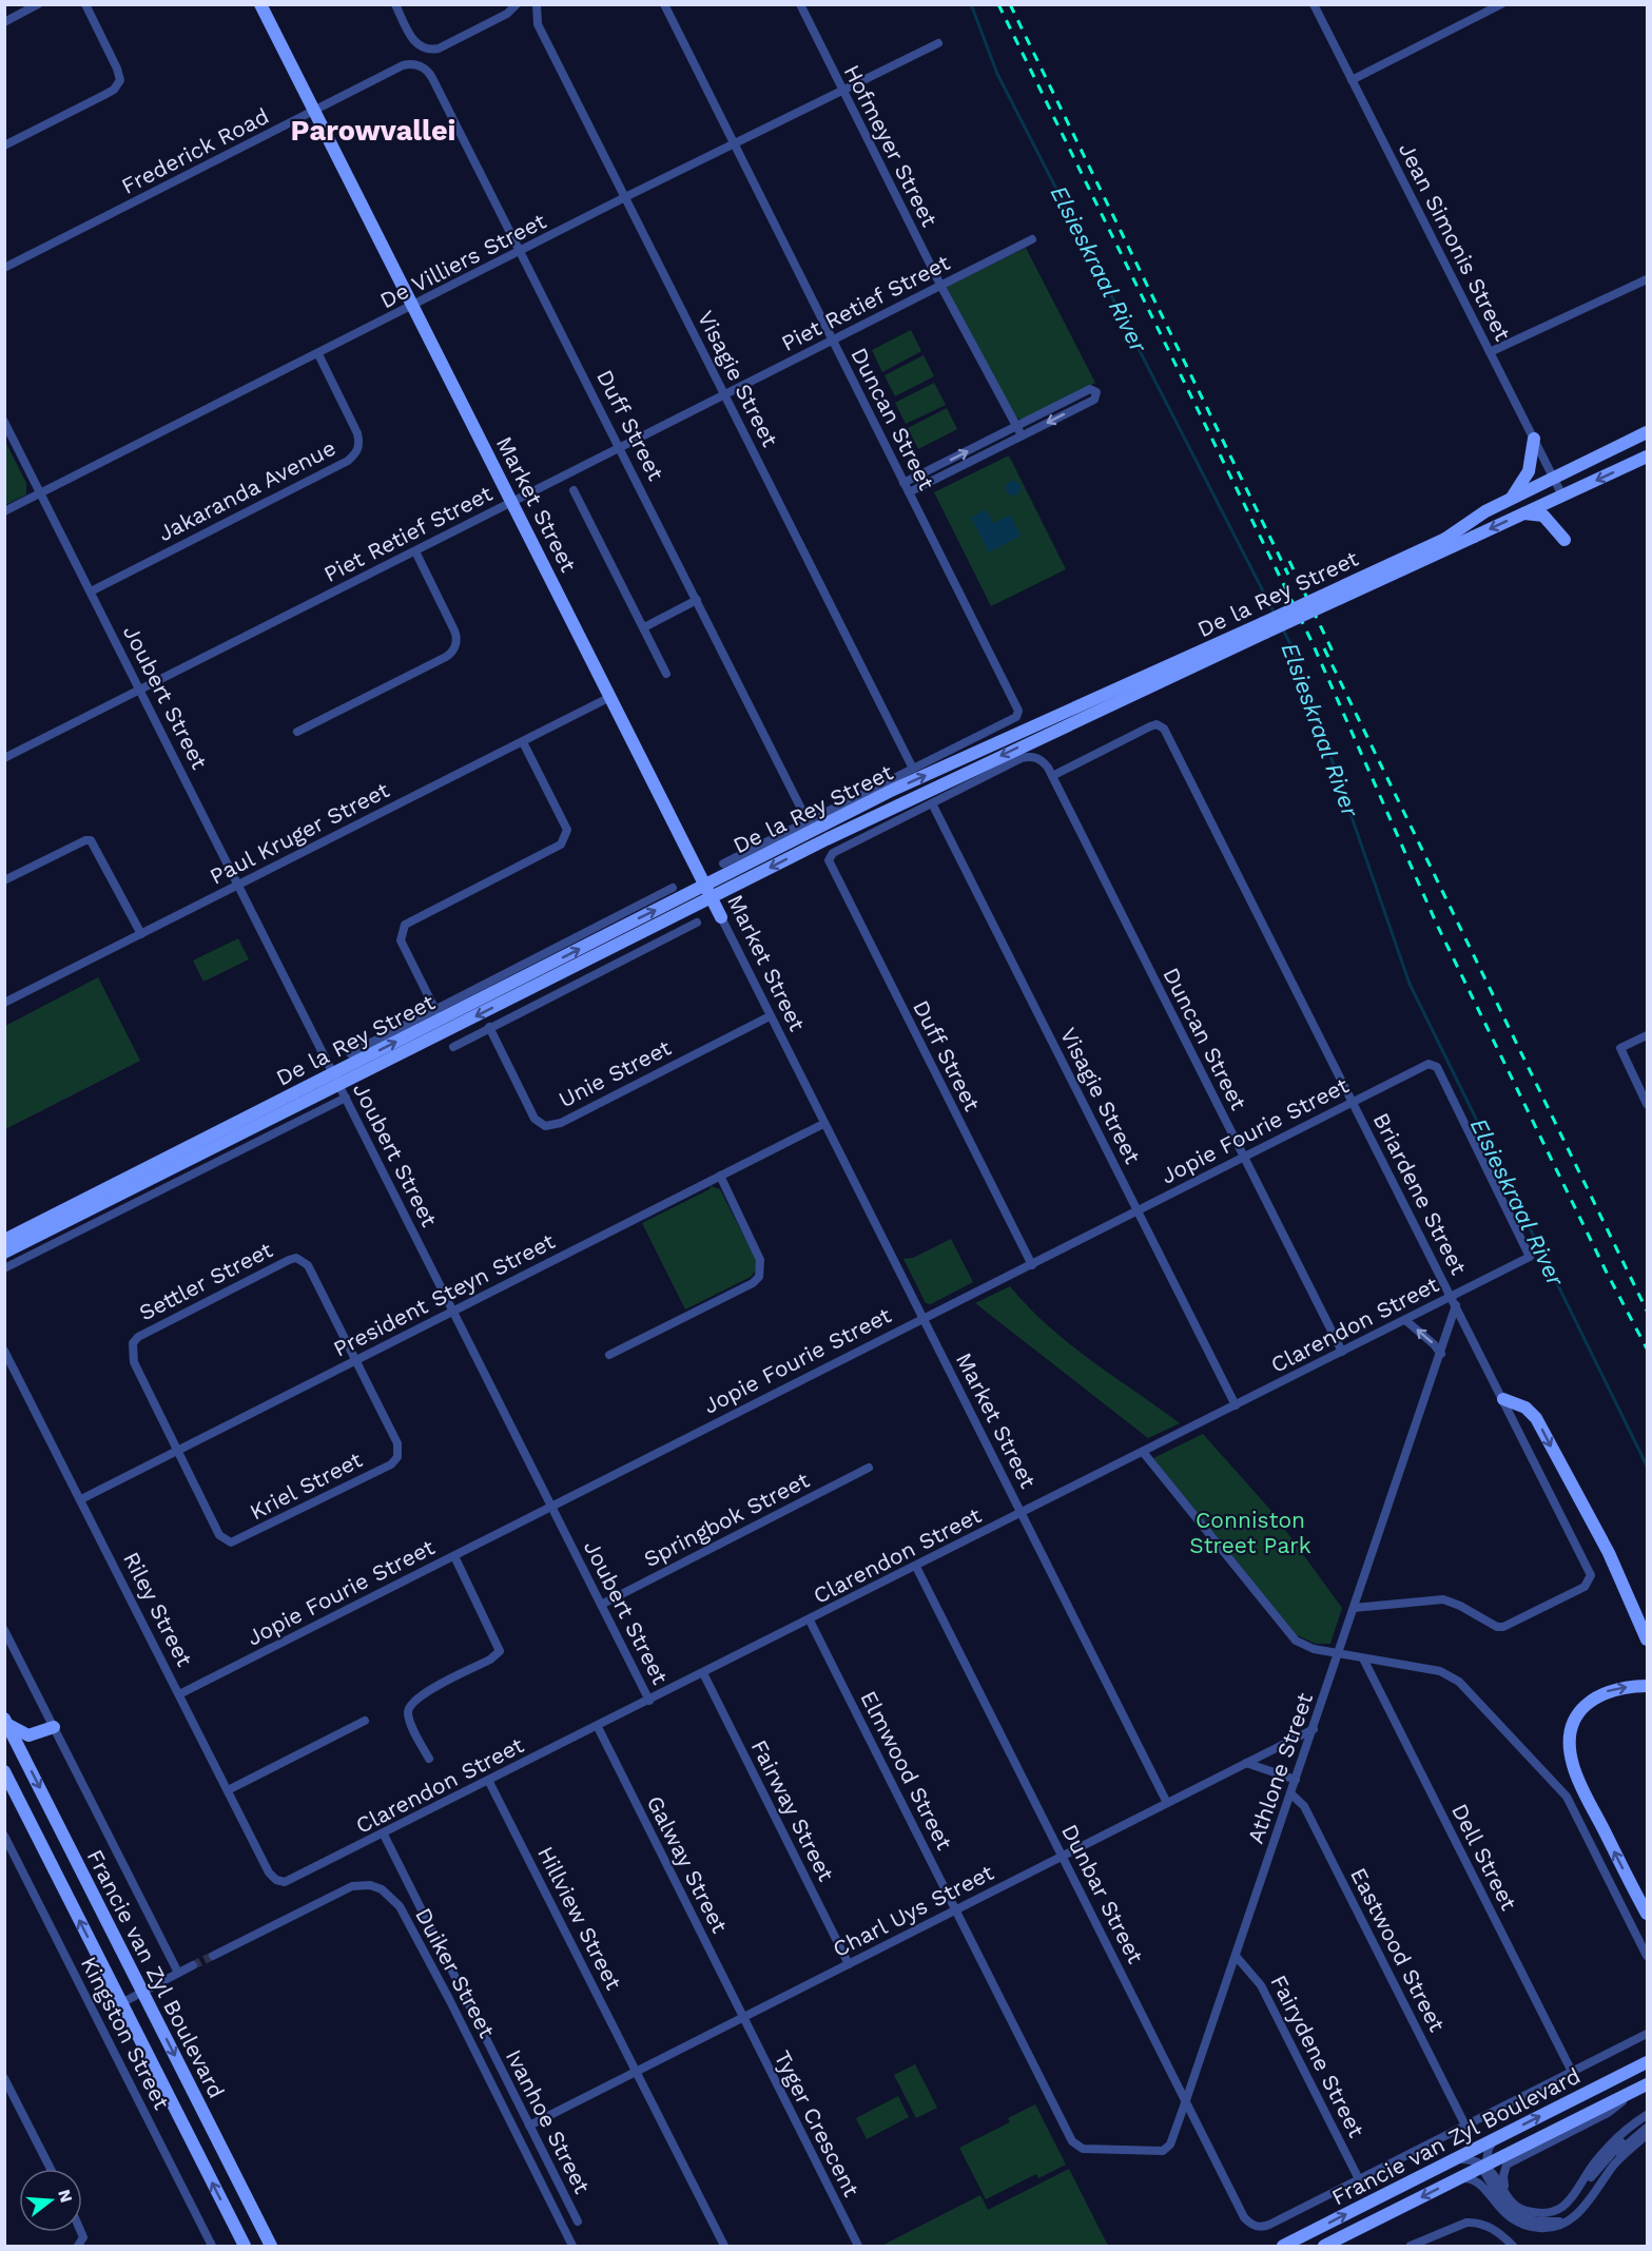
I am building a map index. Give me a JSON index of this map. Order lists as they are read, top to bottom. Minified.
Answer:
{"streets":{"main road":["Market Street","De la Rey Street","Francie van Zyl Boulevard"],"street":["Hofmeyer Street","Frederick Road","Jean Simonis Street","De Villiers Street","Piet Retief Street","Visagie Street","Duncan Street","Duff Street","Jakaranda Avenue","Joubert Street","Paul Kruger Street","Unie Street","Jopie Fourie Street","Briardene Street","Settler Street","President Steyn Street","Clarendon Street","Kriel Street","Springbok Street","Riley Street","Athlone Street","Elmwood Street","Fairway Street","Dell Street","Galway Street","Dunbar Street","Charl Uys Street","Hillview Street","Eastwood Street","Duiker Street","Kingston Street","Fairydene Street","Ivanhoe Street","Tyger Crescent"]},"crossings":[["Hofmeyer Street","De Villiers Street"],["Hofmeyer Street","Piet Retief Street"],["Frederick Road","Duff Street"],["Frederick Road","Market Street"],["Jean Simonis Street","De la Rey Street"],["De Villiers Street","Visagie Street"],["De Villiers Street","Duncan Street"],["De Villiers Street","Duff Street"],["De Villiers Street","Jakaranda Avenue"],["De Villiers Street","Market Street"],["De Villiers Street","Joubert Street"],["Piet Retief Street","Visagie Street"],["Piet Retief Street","Duncan Street"],["Piet Retief Street","Duff Street"],["Piet Retief Street","Market Street"],["Piet Retief Street","Joubert Street"],["Visagie Street","Duff Street"],["Visagie Street","De la Rey Street"],["Visagie Street","Jopie Fourie Street"],["Visagie Street","Clarendon Street"],["Duncan Street","De la Rey Street"],["Duncan Street","Jopie Fourie Street"],["Duncan Street","Briardene Street"],["Duncan Street","Clarendon Street"],["Duff Street","De la Rey Street"],["Duff Street","Jopie Fourie Street"],["Jakaranda Avenue","Joubert Street"],["Market Street","De la Rey Street"],["Market Street","Paul Kruger Street"],["Market Street","Unie Street"],["Market Street","Jopie Fourie Street"],["Market Street","President Steyn Street"],["Market Street","Clarendon Street"],["Market Street","Charl Uys Street"],["De la Rey Street","Joubert Street"],["Joubert Street","Paul Kruger Street"],["Joubert Street","Jopie Fourie Street"],["Joubert Street","President Steyn Street"],["Joubert Street","Clarendon Street"],["Joubert Street","Springbok Street"],["Jopie Fourie Street","Briardene Street"],["Jopie Fourie Street","Clarendon Street"],["Jopie Fourie Street","Riley Street"],["Briardene Street","Clarendon Street"],["Briardene Street","Athlone Street"],["Settler Street","President Steyn Street"],["Settler Street","Kriel Street"],["President Steyn Street","Kriel Street"],["President Steyn Street","Riley Street"],["Clarendon Street","Riley Street"],["Clarendon Street","Athlone Street"],["Clarendon Street","Elmwood Street"],["Clarendon Street","Fairway Street"],["Clarendon Street","Galway Street"],["Clarendon Street","Dunbar Street"],["Clarendon Street","Hillview Street"],["Clarendon Street","Ivanhoe Street"],["Athlone Street","Elmwood Street"],["Athlone Street","Dunbar Street"],["Athlone Street","Charl Uys Street"],["Athlone Street","Eastwood Street"],["Athlone Street","Fairydene Street"],["Elmwood Street","Charl Uys Street"],["Fairway Street","Charl Uys Street"],["Galway Street","Charl Uys Street"],["Galway Street","Tyger Crescent"],["Dunbar Street","Charl Uys Street"],["Dunbar Street","Fairydene Street"],["Charl Uys Street","Hillview Street"],["Charl Uys Street","Ivanhoe Street"],["Charl Uys Street","Tyger Crescent"]],"districts":["Parowvallei"],"water":["Elsieskraal River"],"parks":["Conniston Street Park"],"north":"right"}
